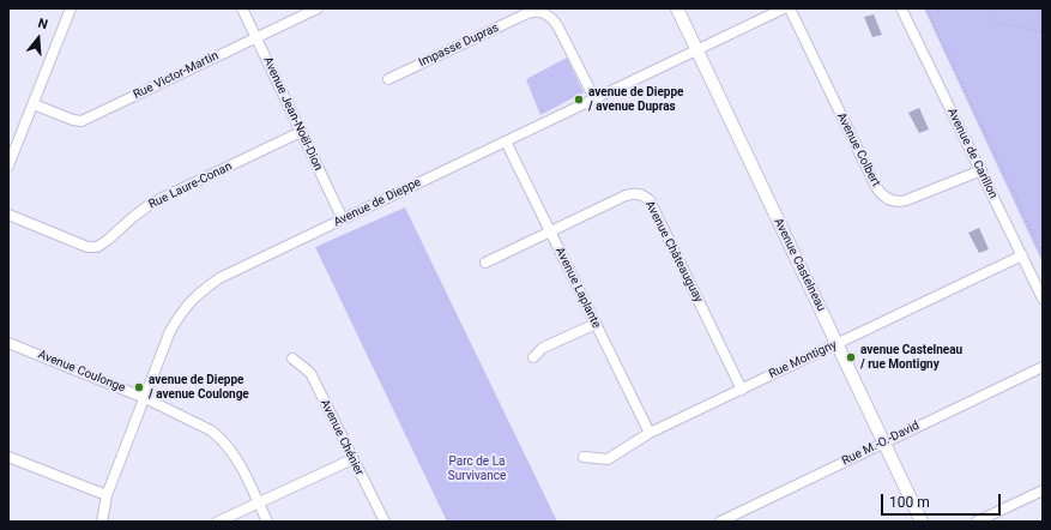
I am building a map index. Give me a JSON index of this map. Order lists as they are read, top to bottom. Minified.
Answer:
{"streets":{"street":["Impasse Dupras","Rue Victor-Martin","Avenue Jean-Noël-Dion","Avenue Colbert","Avenue de Carillon","Rue Laure-Conan","Avenue de Dieppe","Avenue Châteauguay","Avenue Castelneau","Avenue Laplante","Rue Montigny","Avenue Coulonge","Avenue Chénier","Rue M.-O.-David"]},"crossings":[["Impasse Dupras","Avenue de Dieppe"],["Rue Victor-Martin","Avenue Jean-Noël-Dion"],["Avenue Jean-Noël-Dion","Rue Laure-Conan"],["Avenue Jean-Noël-Dion","Avenue de Dieppe"],["Avenue Colbert","Avenue de Carillon"],["Avenue de Carillon","Rue Montigny"],["Avenue de Dieppe","Avenue Castelneau"],["Avenue de Dieppe","Avenue Laplante"],["Avenue de Dieppe","Avenue Coulonge"],["Avenue Châteauguay","Avenue Laplante"],["Avenue Châteauguay","Rue Montigny"],["Avenue Castelneau","Rue Montigny"],["Avenue Castelneau","Rue M.-O.-David"],["Avenue Laplante","Rue Montigny"]],"parks":["Parc de La Survivance"],"places":["avenue de Dieppe / avenue Dupras","avenue Castelneau / rue Montigny","avenue de Dieppe / avenue Coulonge"],"scale_bar":"100 m","north":"top"}
